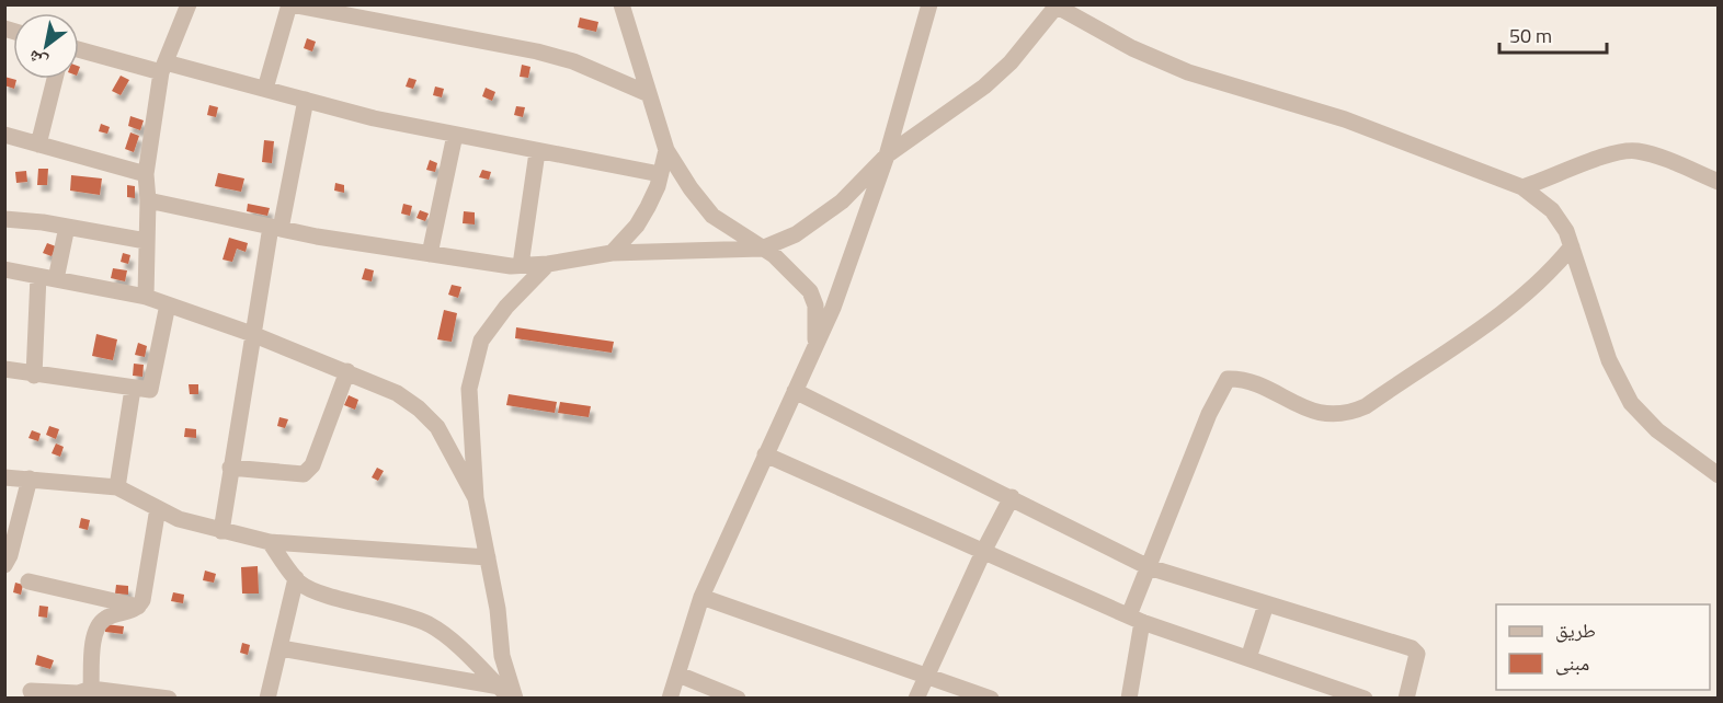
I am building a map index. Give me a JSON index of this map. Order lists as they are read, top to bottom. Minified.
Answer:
{"legend":["طريق","مبنى"],"scale_bar":"50 m","north":"bottom left"}
